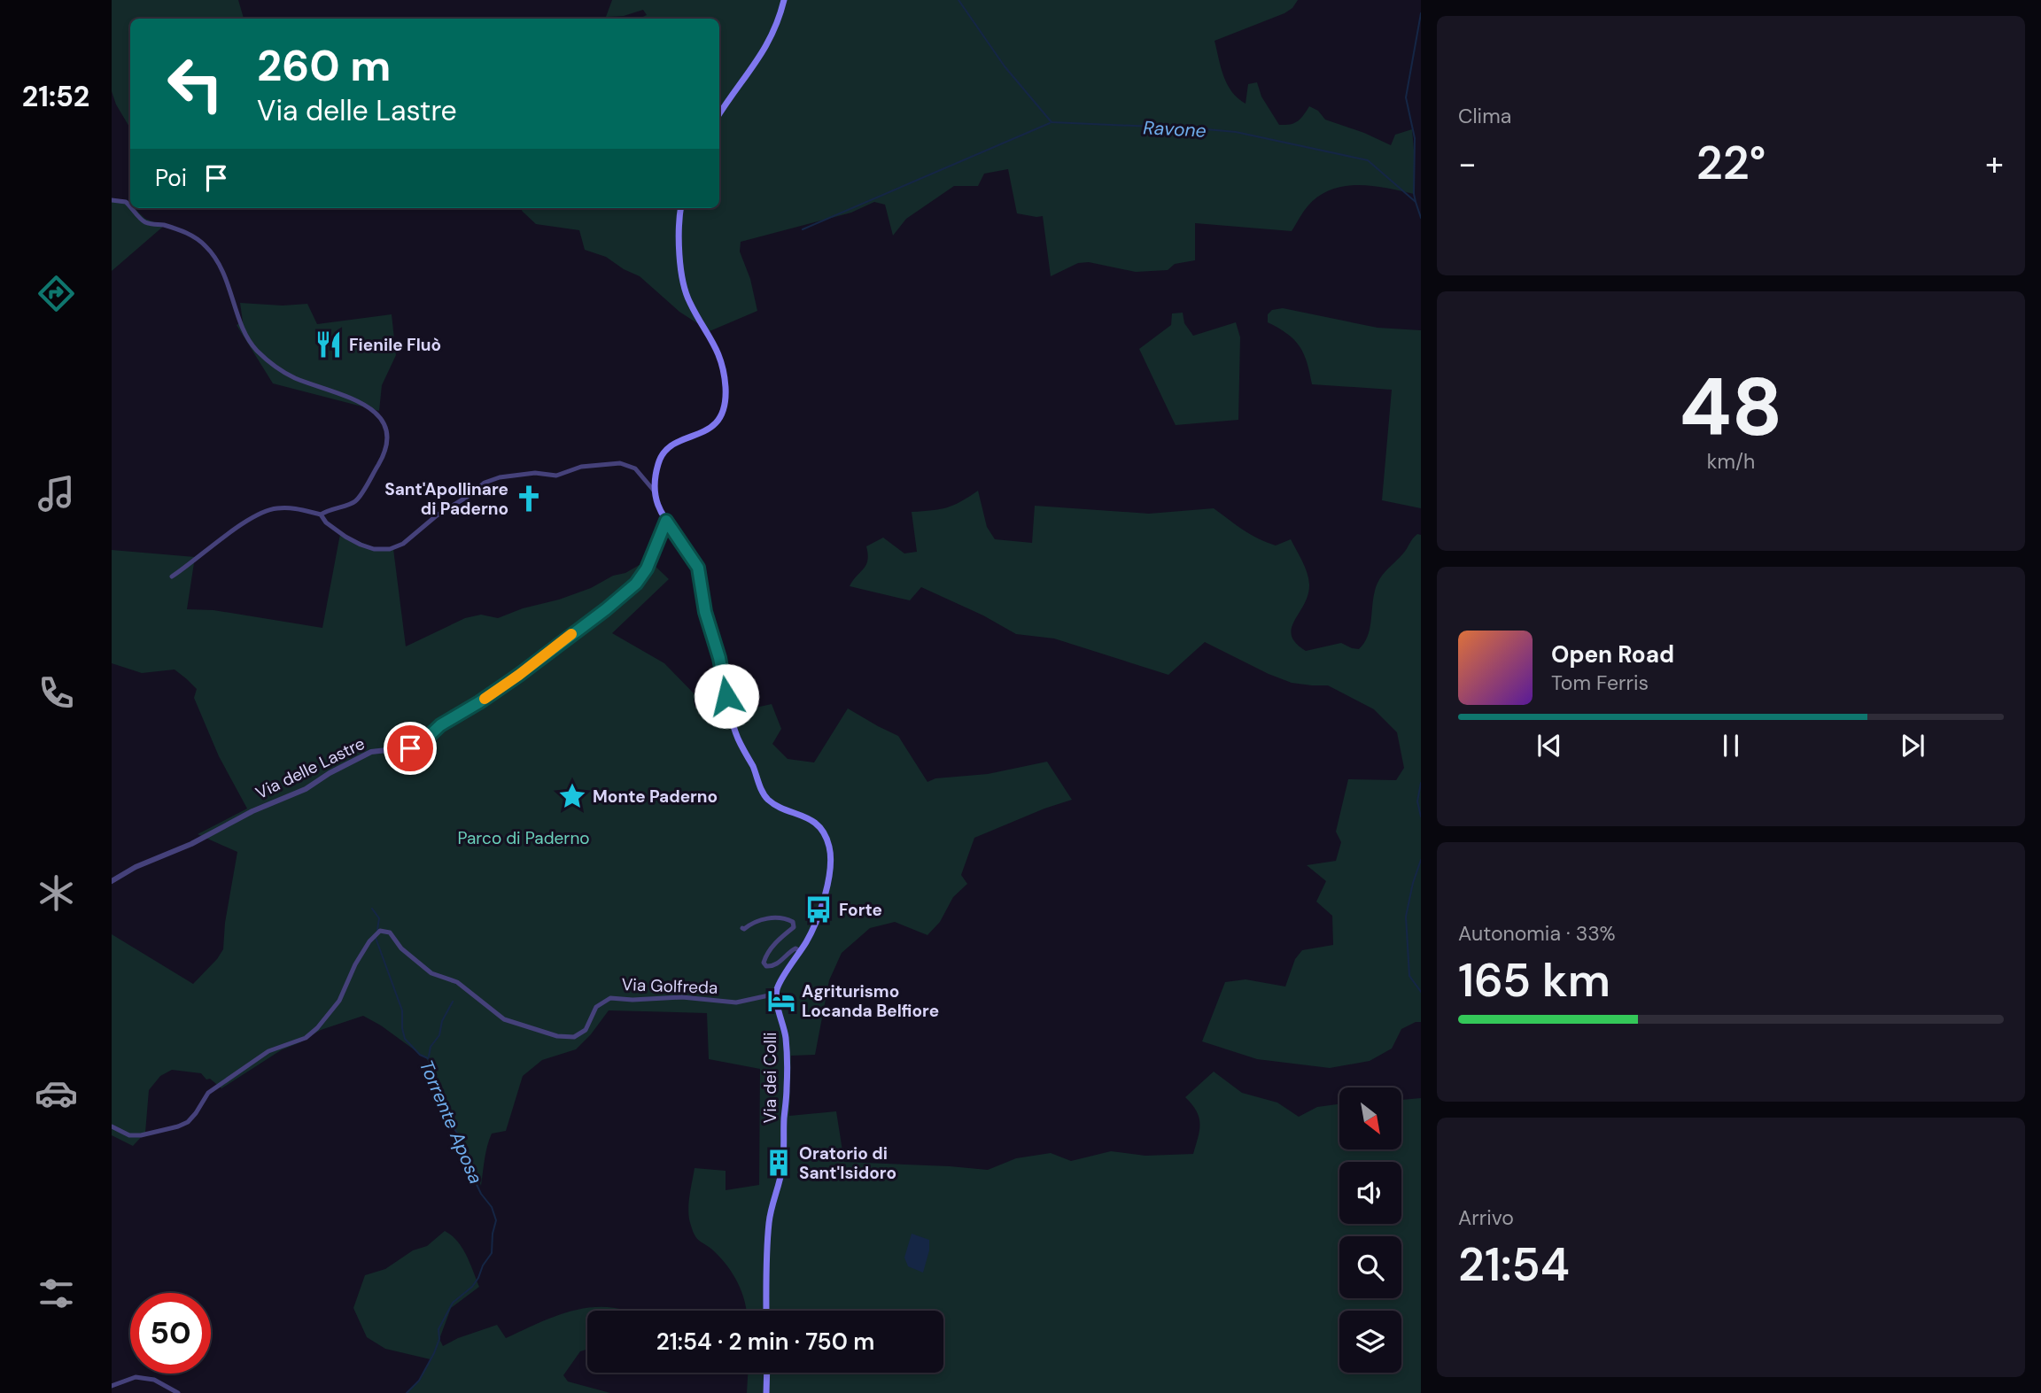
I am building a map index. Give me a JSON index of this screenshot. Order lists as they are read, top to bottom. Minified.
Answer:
{"streets":{"main road":["Via dei Colli"],"street":["Via delle Lastre","Via Golfreda"]},"crossings":[["Via Golfreda","Via dei Colli"]],"water":["Ravone","Torrente Aposa"],"parks":["Parco di Paderno"],"places":{"restaurant":["Fienile Fluò"],"church":["Sant'Apollinare di Paderno"],"place":["Monte Paderno"],"bus stop":["Forte"],"hotel":["Agriturismo Locanda Belfiore"],"building":["Oratorio di Sant'Isidoro"]},"north":"bottom right","page":{"tabs":"21:52","tile":["Clima",["48","km/h"],["Autonomia · 33%","165 km"],["Arrivo","21:54"]],"turn":["260 m","Via delle Lastre"],"heat":["−","22°","+"],"then":"Poi","song":["Open Road","Tom Ferris"],"limit":"50","trip":"21:54 · 2 min · 750 m"}}
